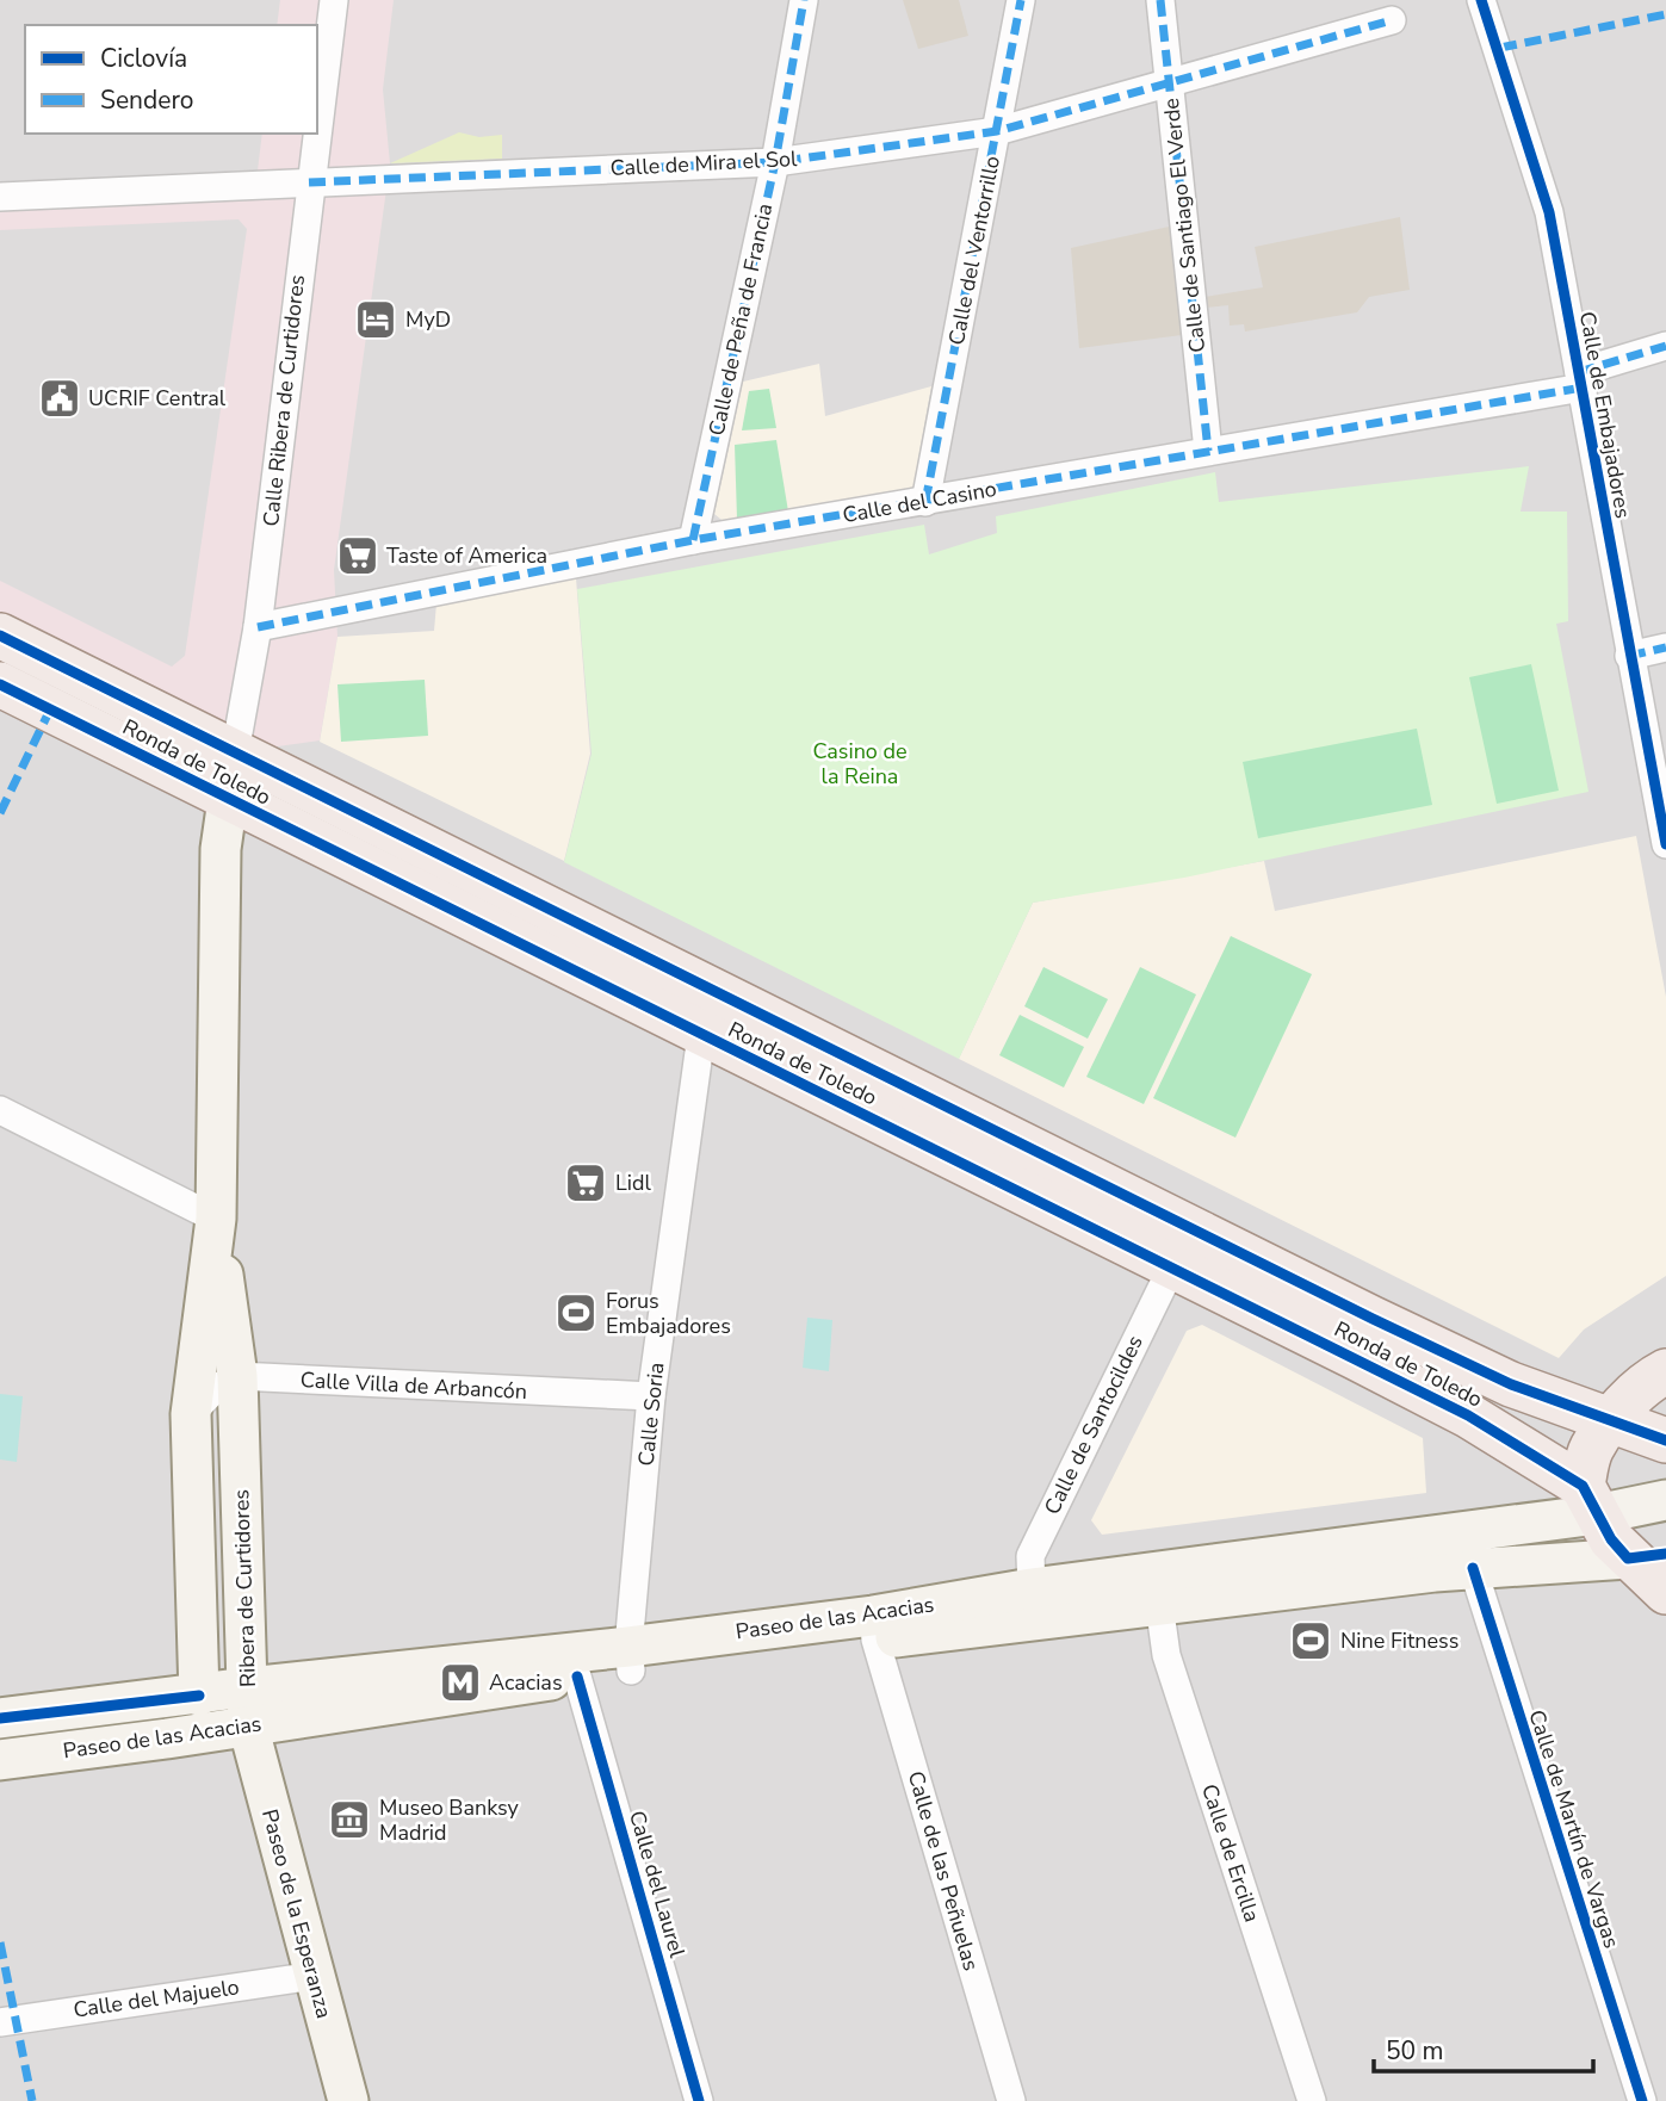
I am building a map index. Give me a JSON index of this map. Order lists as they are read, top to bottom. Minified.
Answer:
{"streets":{"main road":["Calle Ribera de Curtidores","Ronda de Toledo","Ribera de Curtidores","Paseo de las Acacias","Paseo de la Esperanza"],"street":["Calle de Mira el Sol","Calle de Santiago El Verde","Calle del Ventorrillo","Calle de Peña de Francia","Calle de Embajadores","Calle del Casino","Calle Villa de Arbancón","Calle Soria","Calle de Santocildes","Calle de Martín de Vargas","Calle de Ercilla","Calle de las Peñuelas","Calle del Laurel","Calle del Majuelo"]},"crossings":[["Calle de Mira el Sol","Calle de Santiago El Verde"],["Calle de Mira el Sol","Calle del Ventorrillo"],["Calle de Mira el Sol","Calle de Peña de Francia"],["Calle de Mira el Sol","Calle Ribera de Curtidores"],["Calle de Santiago El Verde","Calle del Casino"],["Calle del Ventorrillo","Calle del Casino"],["Calle de Peña de Francia","Calle del Casino"],["Calle Ribera de Curtidores","Calle del Casino"],["Calle Ribera de Curtidores","Ronda de Toledo"],["Calle Ribera de Curtidores","Ribera de Curtidores"],["Calle de Embajadores","Calle del Casino"],["Ronda de Toledo","Calle Soria"],["Ronda de Toledo","Calle de Santocildes"],["Ronda de Toledo","Ribera de Curtidores"],["Ronda de Toledo","Paseo de las Acacias"],["Calle Villa de Arbancón","Calle Soria"],["Calle Villa de Arbancón","Ribera de Curtidores"],["Calle Soria","Paseo de las Acacias"],["Calle de Santocildes","Paseo de las Acacias"],["Ribera de Curtidores","Paseo de las Acacias"],["Ribera de Curtidores","Paseo de la Esperanza"],["Paseo de las Acacias","Calle de Martín de Vargas"],["Paseo de las Acacias","Calle de Ercilla"],["Paseo de las Acacias","Calle de las Peñuelas"],["Paseo de las Acacias","Calle del Laurel"],["Paseo de las Acacias","Paseo de la Esperanza"],["Paseo de la Esperanza","Calle del Majuelo"]],"parks":["Casino de la Reina"],"places":{"hotel":["MyD"],"public building":["UCRIF Central"],"supermarket":["Taste of America","Lidl"],"sports":["Forus Embajadores","Nine Fitness"],"metro station":["Acacias"],"museum":["Museo Banksy Madrid"]},"legend":["Ciclovía","Sendero"],"scale_bar":"50 m"}
